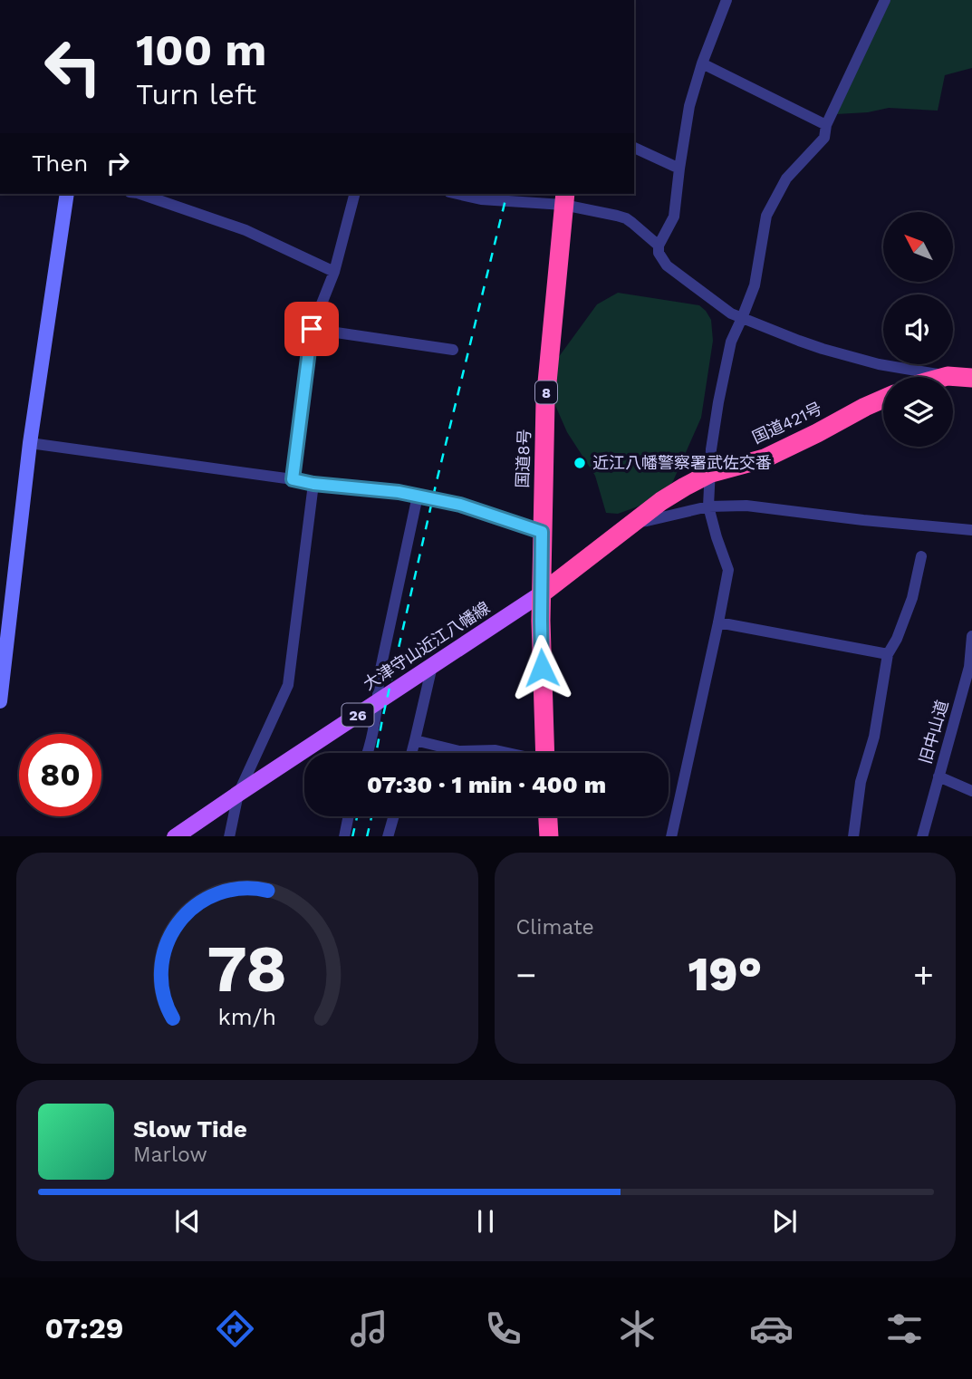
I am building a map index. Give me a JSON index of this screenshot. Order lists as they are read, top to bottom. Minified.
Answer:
{"streets":{"highway":["8","国道421号","国道8号"],"main road":["大津守山近江八幡線","26"],"street":["旧中山道"]},"crossings":[["国道421号","国道8号"],["国道421号","大津守山近江八幡線"],["国道8号","大津守山近江八幡線"]],"places":["近江八幡警察署武佐交番"],"north":"top left","page":{"turn":["100 m","Turn left"],"then":"Then","limit":"80","trip":"07:30 · 1 min · 400 m","tile":"Climate","heat":["−","19°","+"],"song":["Slow Tide","Marlow"],"tabs":"07:29","gauge":["78","km/h"]}}
